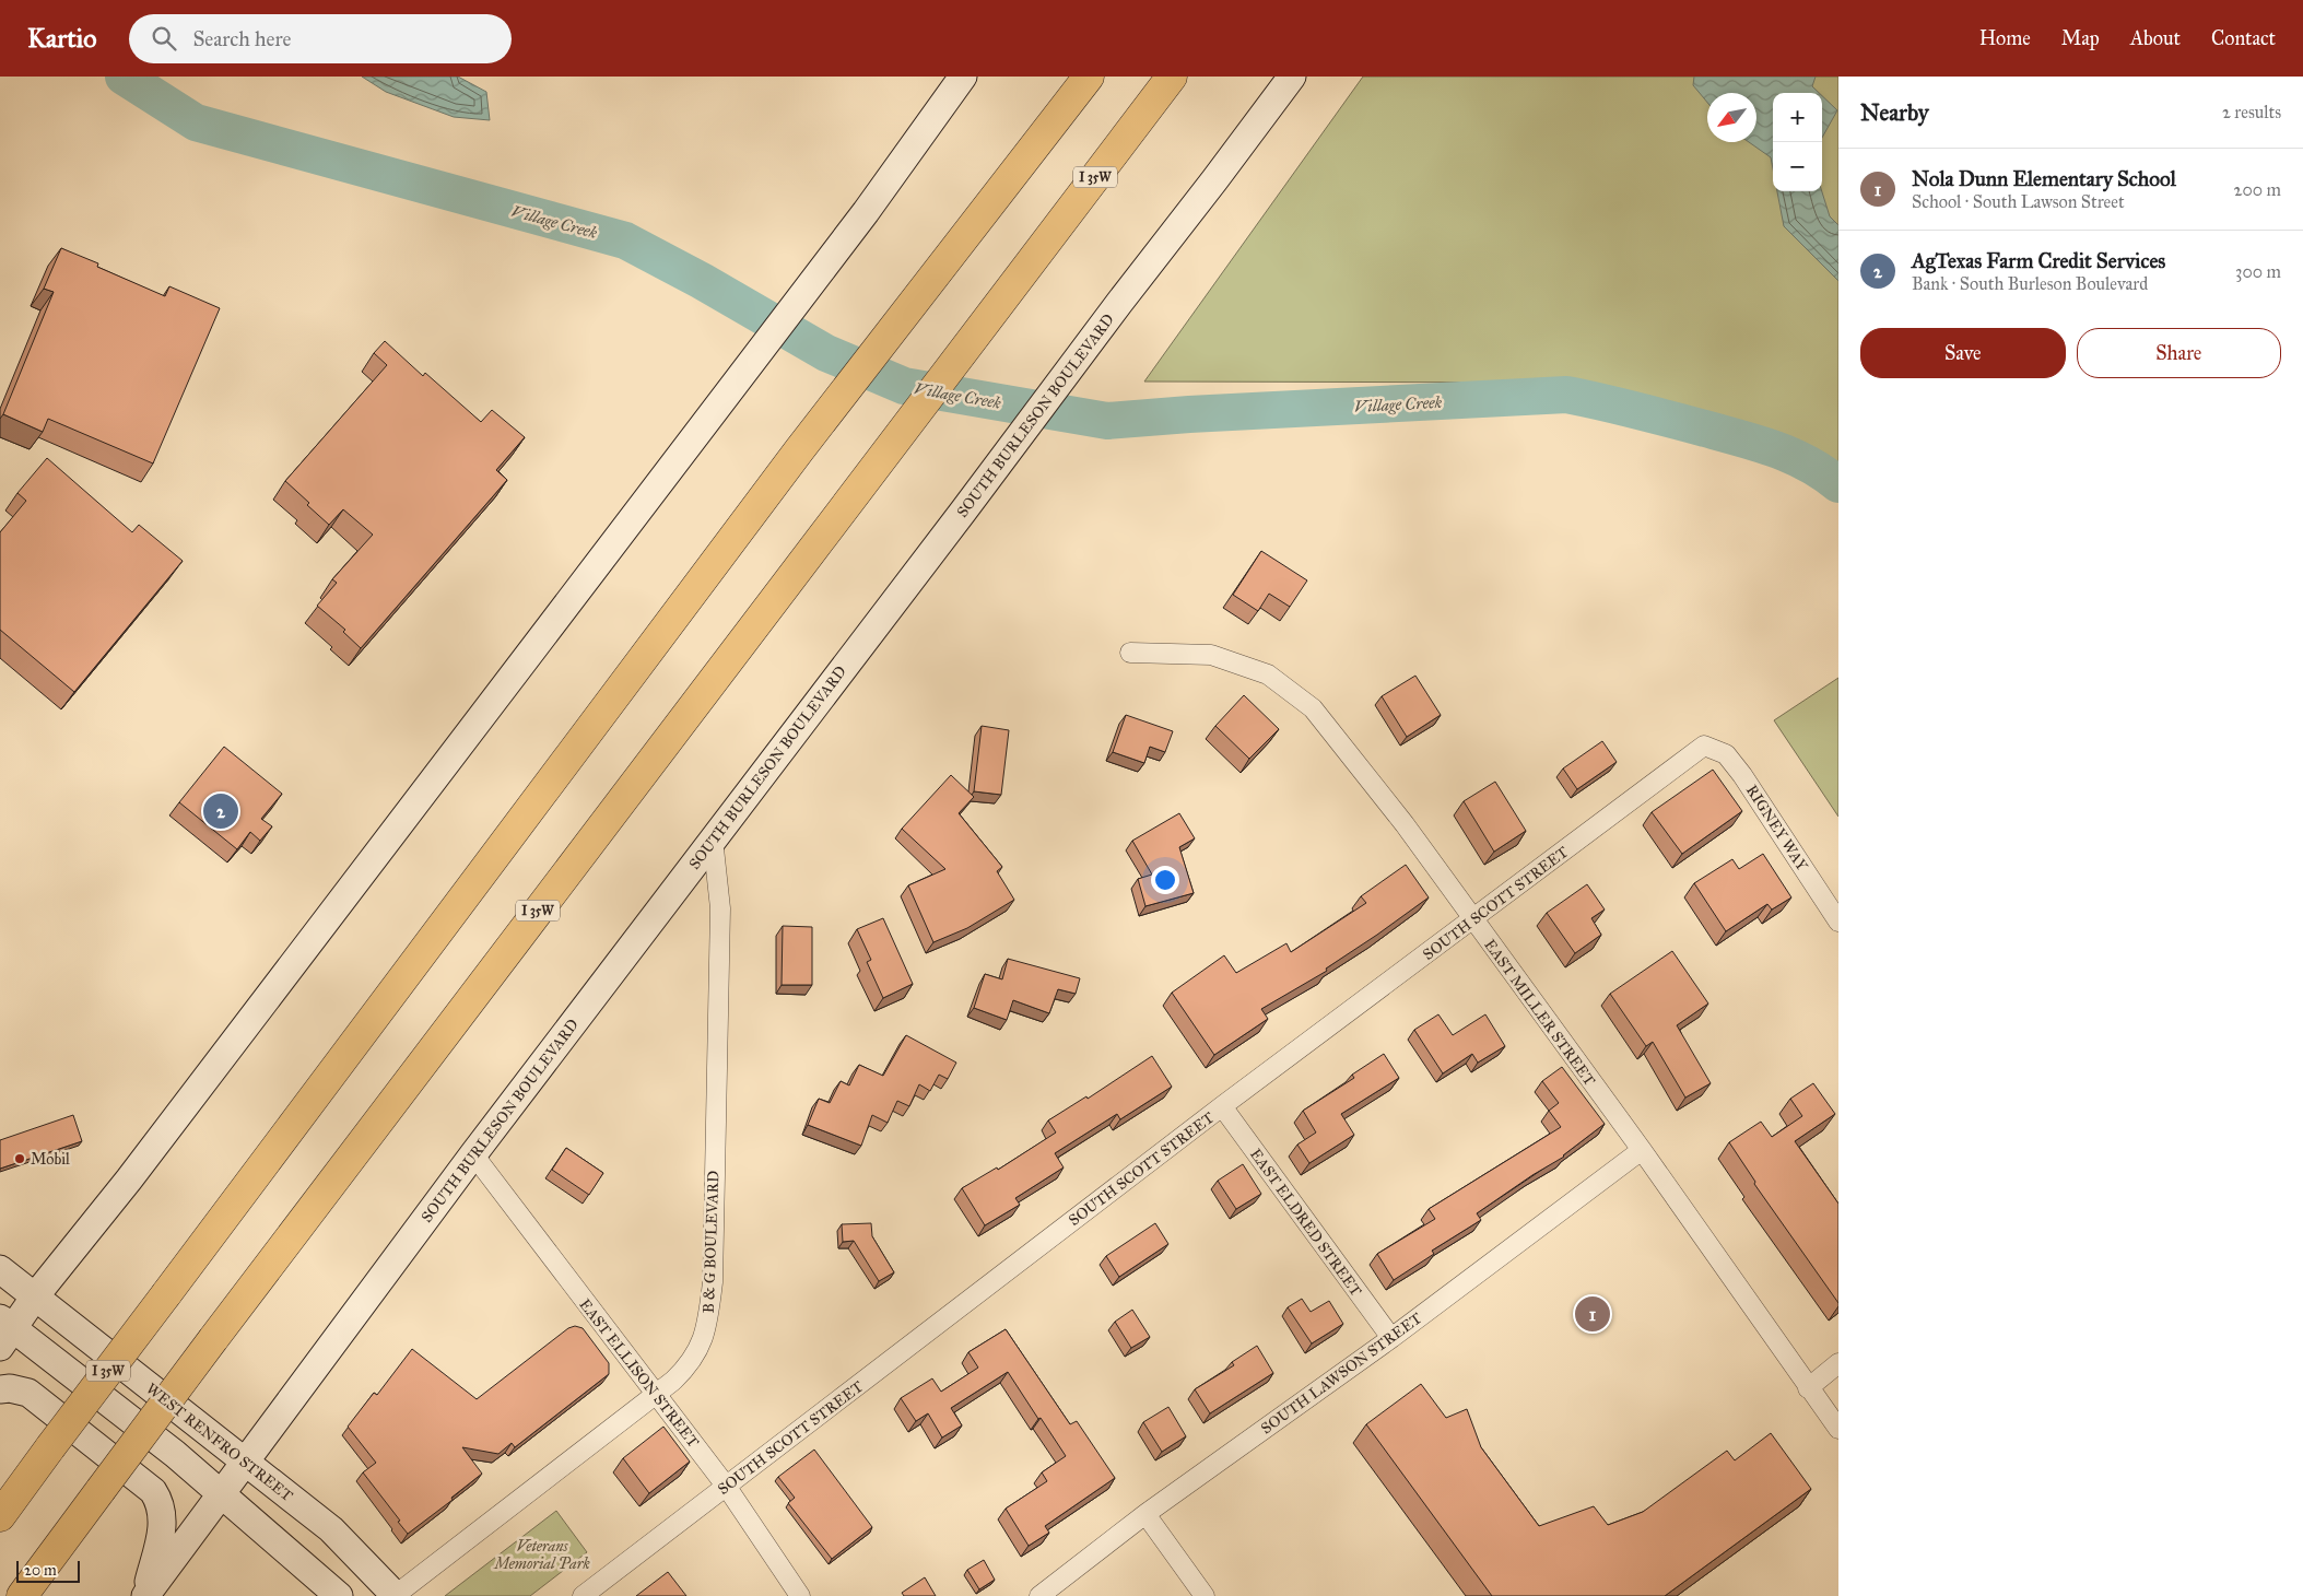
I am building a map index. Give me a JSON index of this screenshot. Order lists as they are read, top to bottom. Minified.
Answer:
{"streets":{"highway":["I 35W"],"main road":["SOUTH BURLESON BOULEVARD","WEST RENFRO STREET"],"street":["RIGNEY WAY","SOUTH SCOTT STREET","EAST MILLER STREET","EAST ELDRED STREET","B & G BOULEVARD","EAST ELLISON STREET","SOUTH LAWSON STREET"]},"crossings":[["SOUTH BURLESON BOULEVARD","B & G BOULEVARD"],["SOUTH BURLESON BOULEVARD","EAST ELLISON STREET"],["SOUTH BURLESON BOULEVARD","WEST RENFRO STREET"],["RIGNEY WAY","SOUTH SCOTT STREET"],["SOUTH SCOTT STREET","EAST MILLER STREET"],["SOUTH SCOTT STREET","EAST ELDRED STREET"],["SOUTH SCOTT STREET","EAST ELLISON STREET"],["EAST MILLER STREET","SOUTH LAWSON STREET"],["EAST ELDRED STREET","SOUTH LAWSON STREET"],["B & G BOULEVARD","EAST ELLISON STREET"],["B & G BOULEVARD","WEST RENFRO STREET"]],"water":["Village Creek"],"parks":["Veterans Memorial Park"],"places":["Mobil"],"scale_bar":"20 m","north":"bottom left","page":{"header":"Kartio","search":"Search here","nav":["Home","Map","About","Contact"],"heading":["Nearby","2 results"],"map_buttons":["+","−"],"list":[{"mark":"1","name":"Nola Dunn Elementary School","note":"School · South Lawson Street","value":"200 m"},{"mark":"2","name":"AgTexas Farm Credit Services","note":"Bank · South Burleson Boulevard","value":"300 m"}],"buttons":["Save","Share"],"pins":["2","1"],"scale":"20 m"}}
